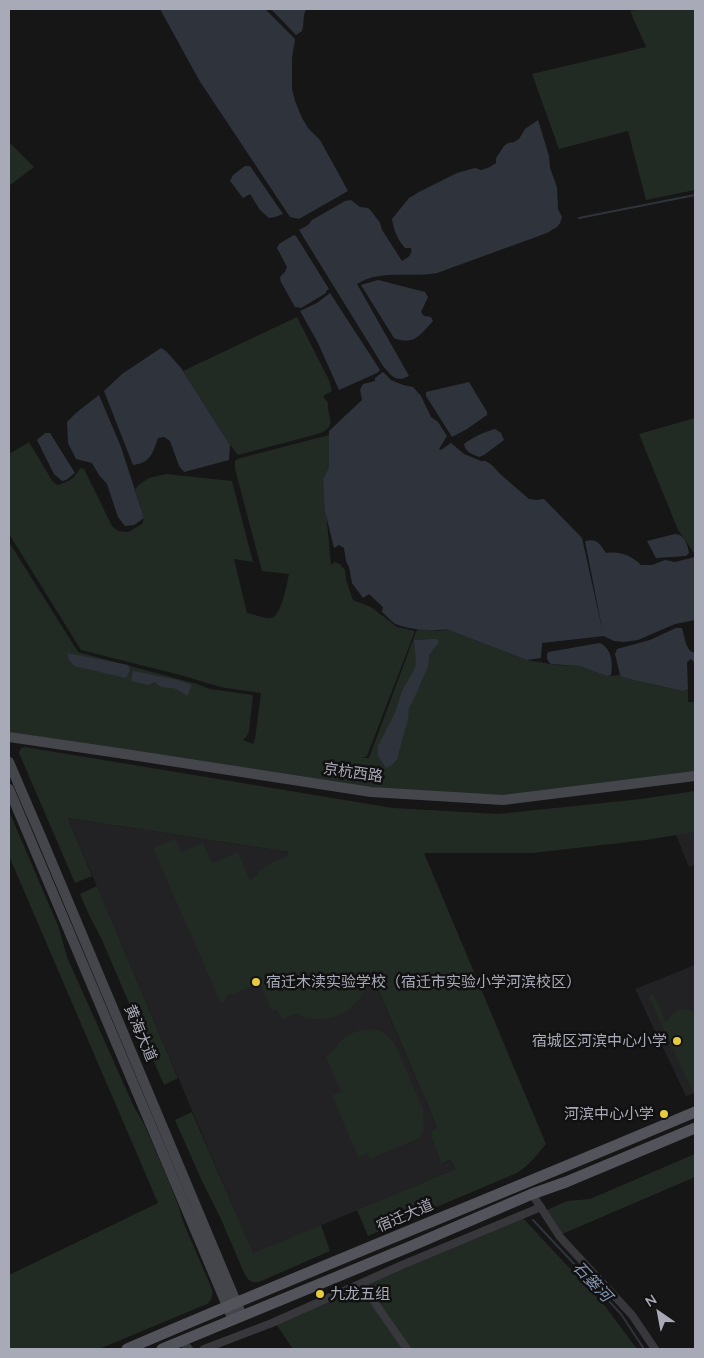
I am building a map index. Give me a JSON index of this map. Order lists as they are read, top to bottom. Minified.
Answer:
{"streets":{"main road":["京杭西路","黄海大道","宿迁大道"]},"crossings":[["黄海大道","宿迁大道"]],"water":["石篓河"],"places":["宿迁木渎实验学校（宿迁市实验小学河滨校区）","宿城区河滨中心小学","河滨中心小学","九龙五组"],"north":"top left"}
